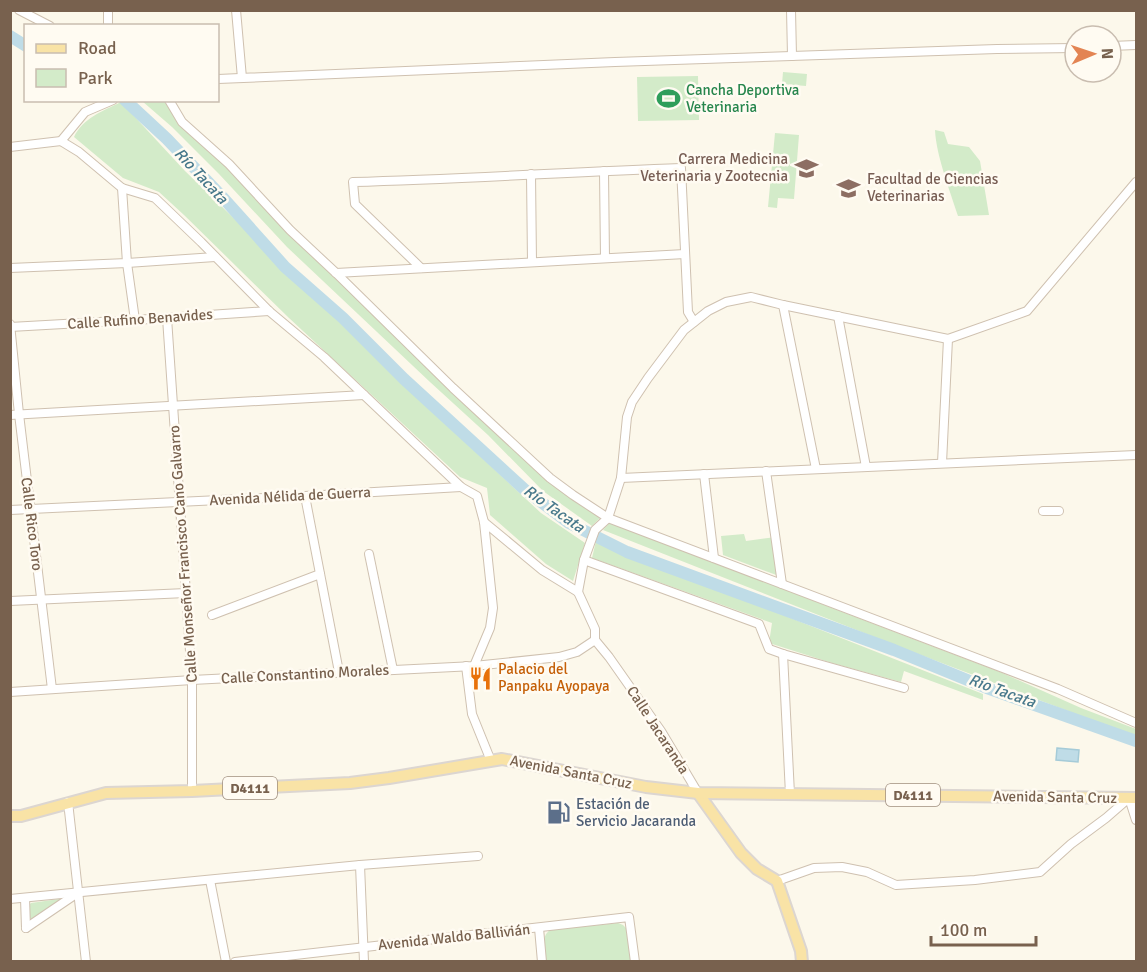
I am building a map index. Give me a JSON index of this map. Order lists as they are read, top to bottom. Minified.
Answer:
{"streets":{"main road":["Calle Jacaranda","Avenida Santa Cruz","D4111"],"street":["Calle Rufino Benavides","Avenida Nélida de Guerra","Calle Rico Toro","Calle Monseñor Francisco Cano Galvarro","Calle Constantino Morales","Avenida Waldo Ballivián"]},"crossings":[["Calle Rufino Benavides","Calle Rico Toro"],["Calle Rufino Benavides","Calle Monseñor Francisco Cano Galvarro"],["Avenida Nélida de Guerra","Calle Rico Toro"],["Avenida Nélida de Guerra","Calle Monseñor Francisco Cano Galvarro"],["Calle Rico Toro","Calle Constantino Morales"],["Calle Monseñor Francisco Cano Galvarro","Calle Constantino Morales"],["Calle Monseñor Francisco Cano Galvarro","Avenida Santa Cruz"],["Calle Constantino Morales","Calle Jacaranda"],["Calle Jacaranda","Avenida Santa Cruz"]],"water":["Río Tacata"],"places":{"sports":["Cancha Deportiva Veterinaria"],"school or university":["Carrera Medicina Veterinaria y Zootecnia","Facultad de Ciencias Veterinarias"],"restaurant":["Palacio del Panpaku Ayopaya"],"fuel station":["Estación de Servicio Jacaranda"]},"legend":["Road","Park"],"scale_bar":"100 m","north":"right"}
